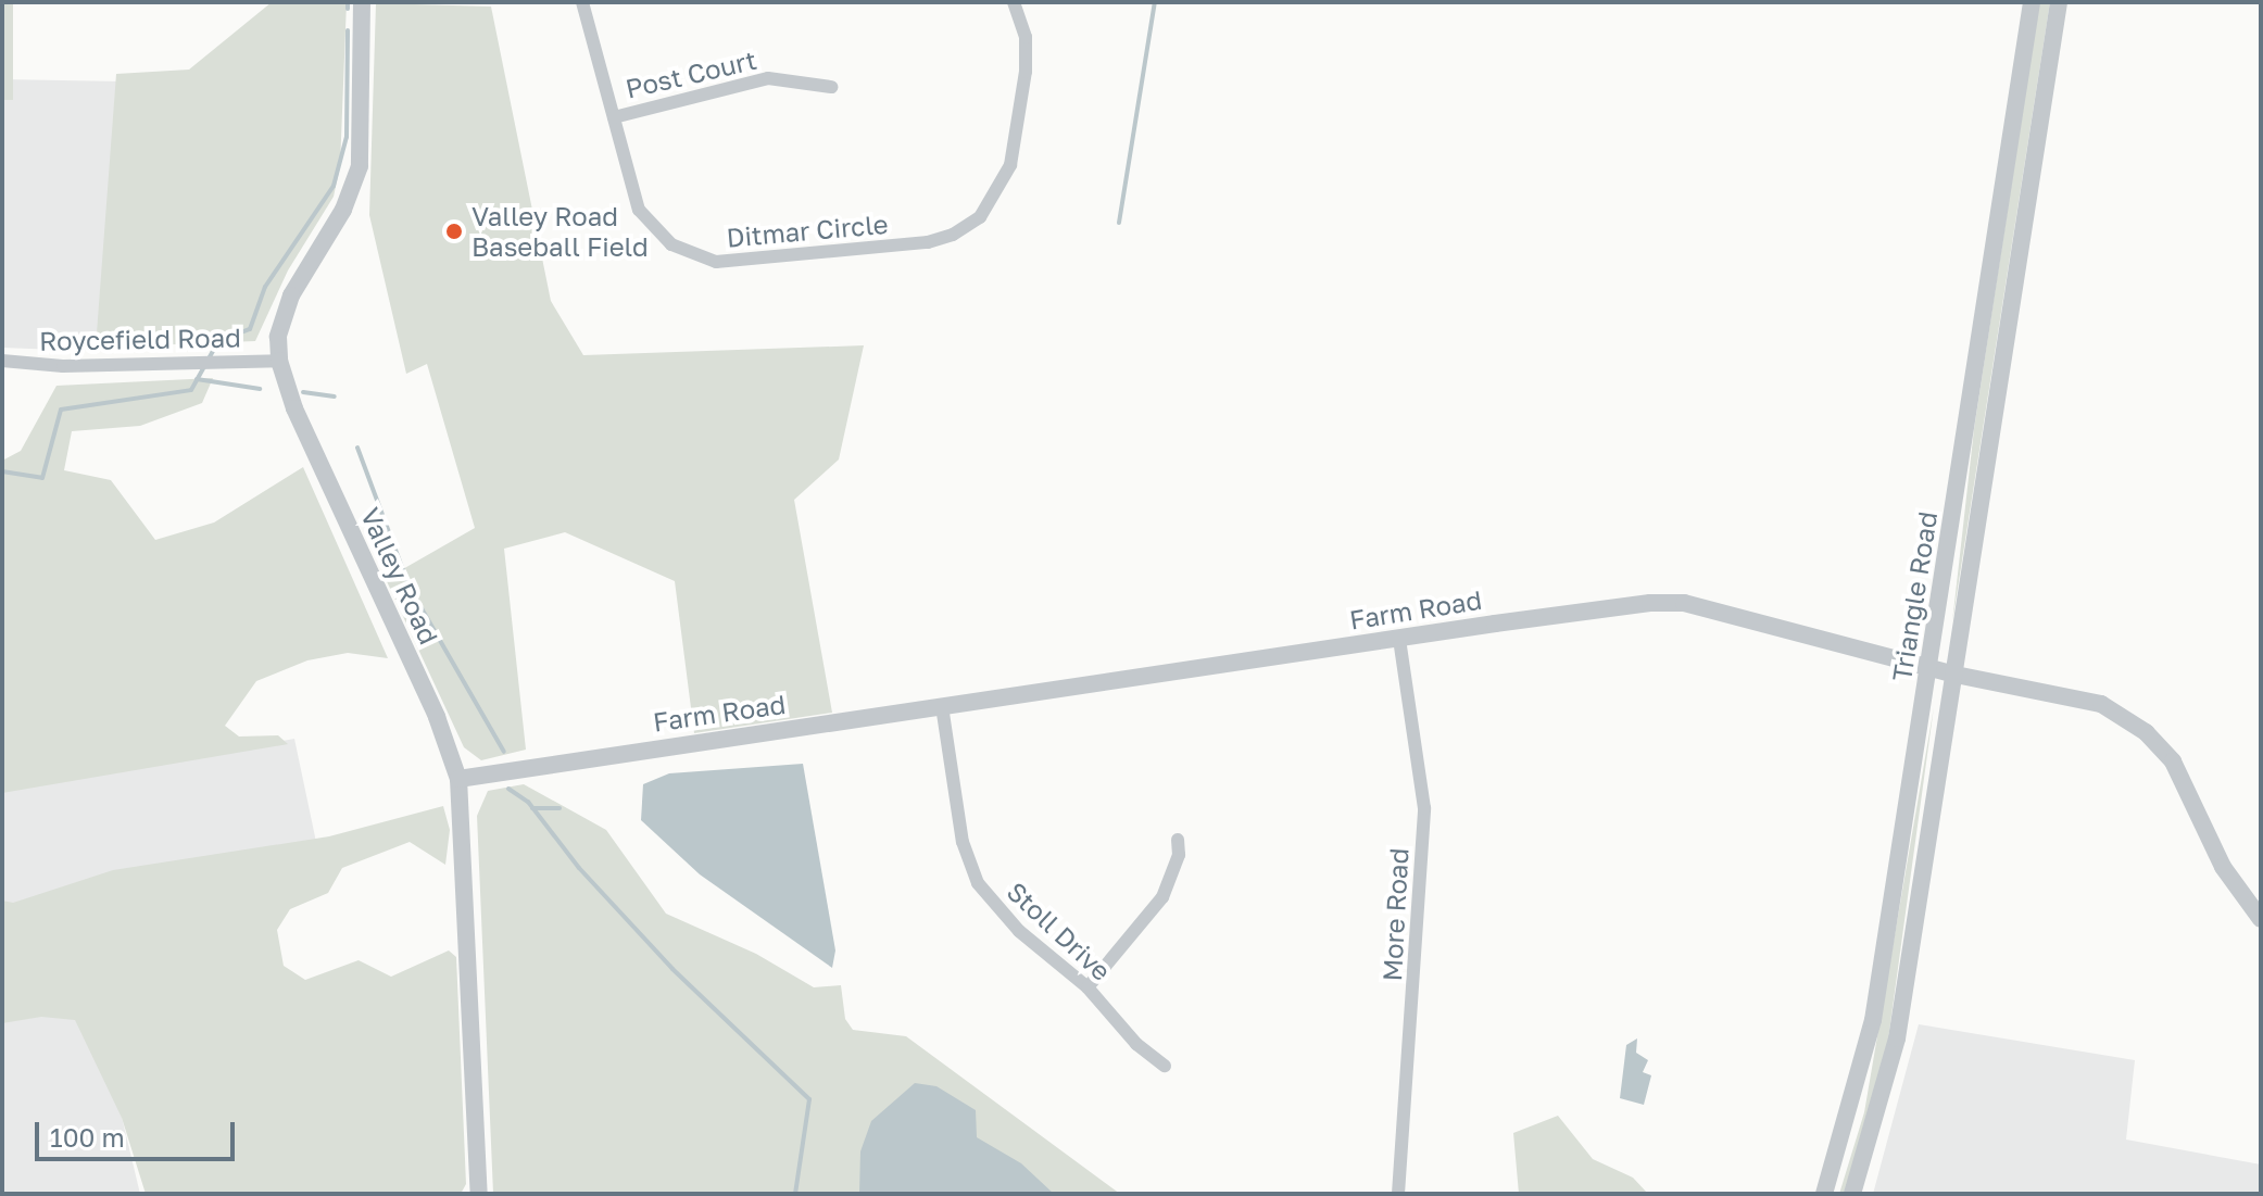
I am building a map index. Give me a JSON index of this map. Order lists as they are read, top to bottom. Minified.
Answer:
{"streets":{"street":["Post Court","Ditmar Circle","Roycefield Road","Valley Road","Triangle Road","Farm Road","More Road","Stoll Drive"]},"crossings":[["Post Court","Ditmar Circle"],["Roycefield Road","Valley Road"],["Valley Road","Farm Road"],["Triangle Road","Farm Road"],["Farm Road","More Road"],["Farm Road","Stoll Drive"]],"places":["Valley Road Baseball Field"],"scale_bar":"100 m"}
